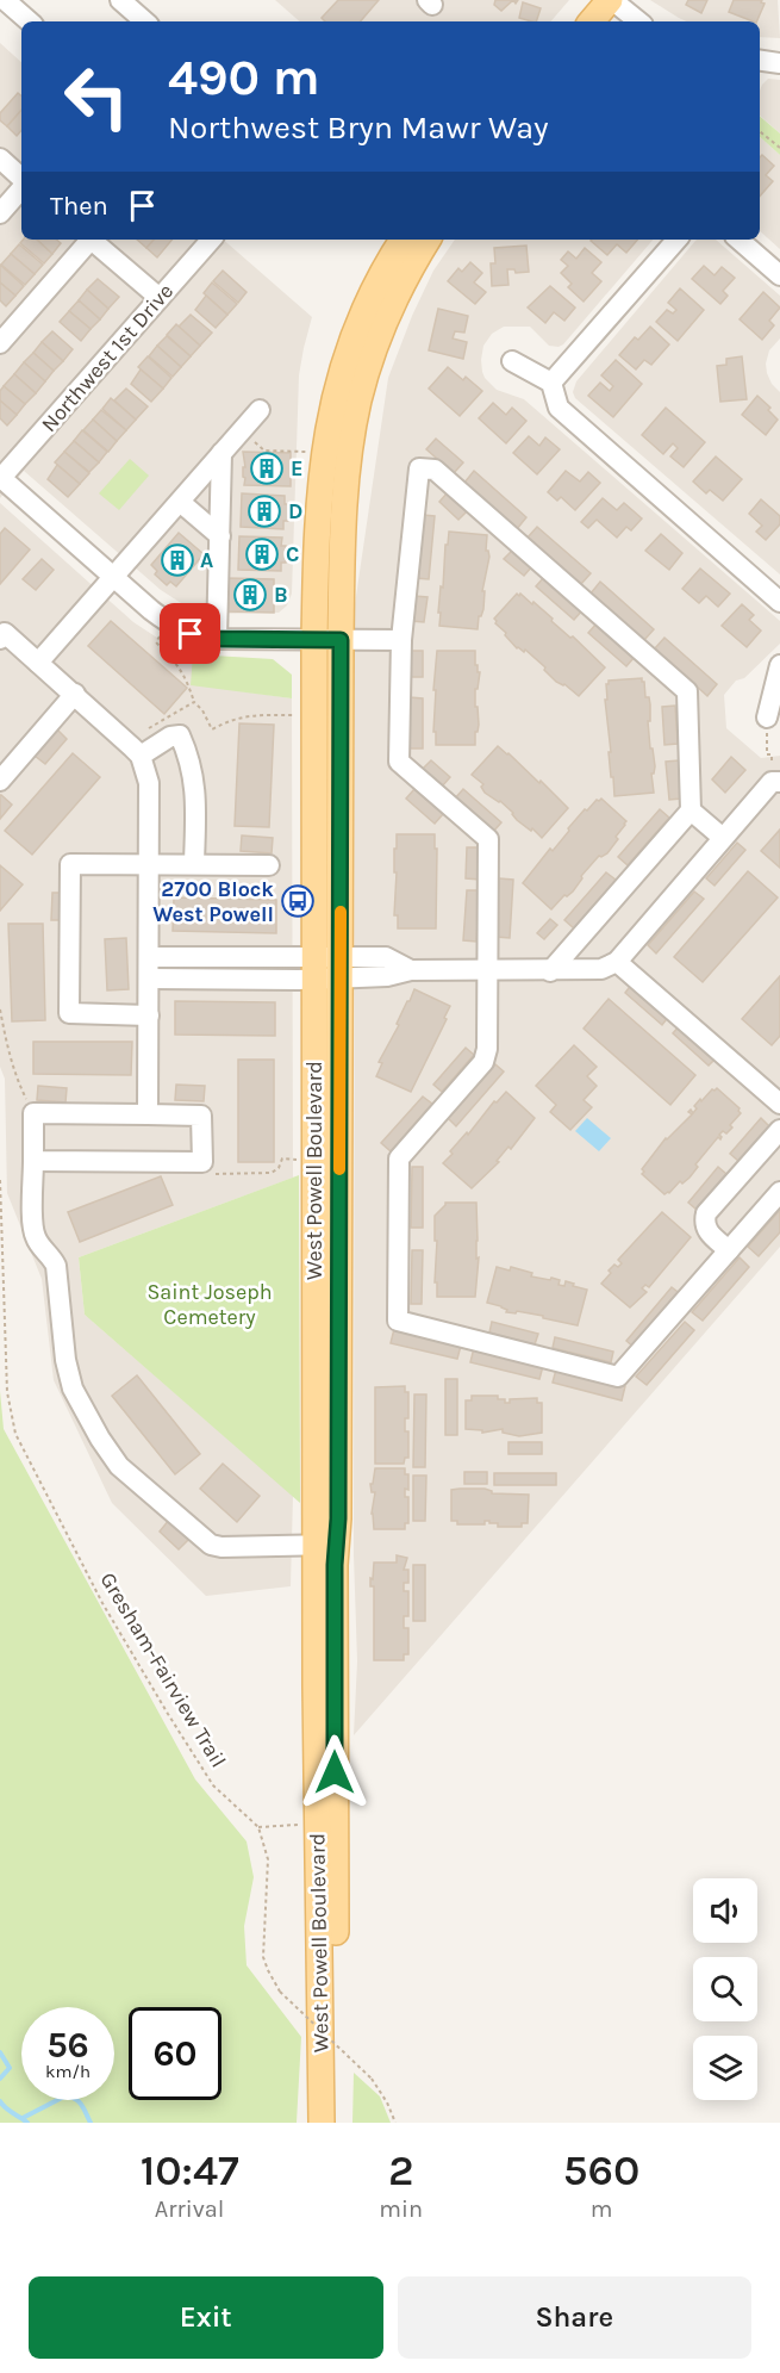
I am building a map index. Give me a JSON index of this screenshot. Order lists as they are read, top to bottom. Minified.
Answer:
{"streets":{"main road":["West Powell Boulevard"],"street":["Northwest 1st Drive"],"path":["Gresham-Fairview Trail"]},"parks":["Saint Joseph Cemetery"],"places":{"building":["E","D","C","A","B"],"bus stop":["2700 Block West Powell"]},"page":{"turn":["490 m","Northwest Bryn Mawr Way"],"then":"Then","speed":"56 km/h","limit":"60","eta":["10:47","Arrival","2","min","560","m"],"buttons":["Exit","Share"]}}
